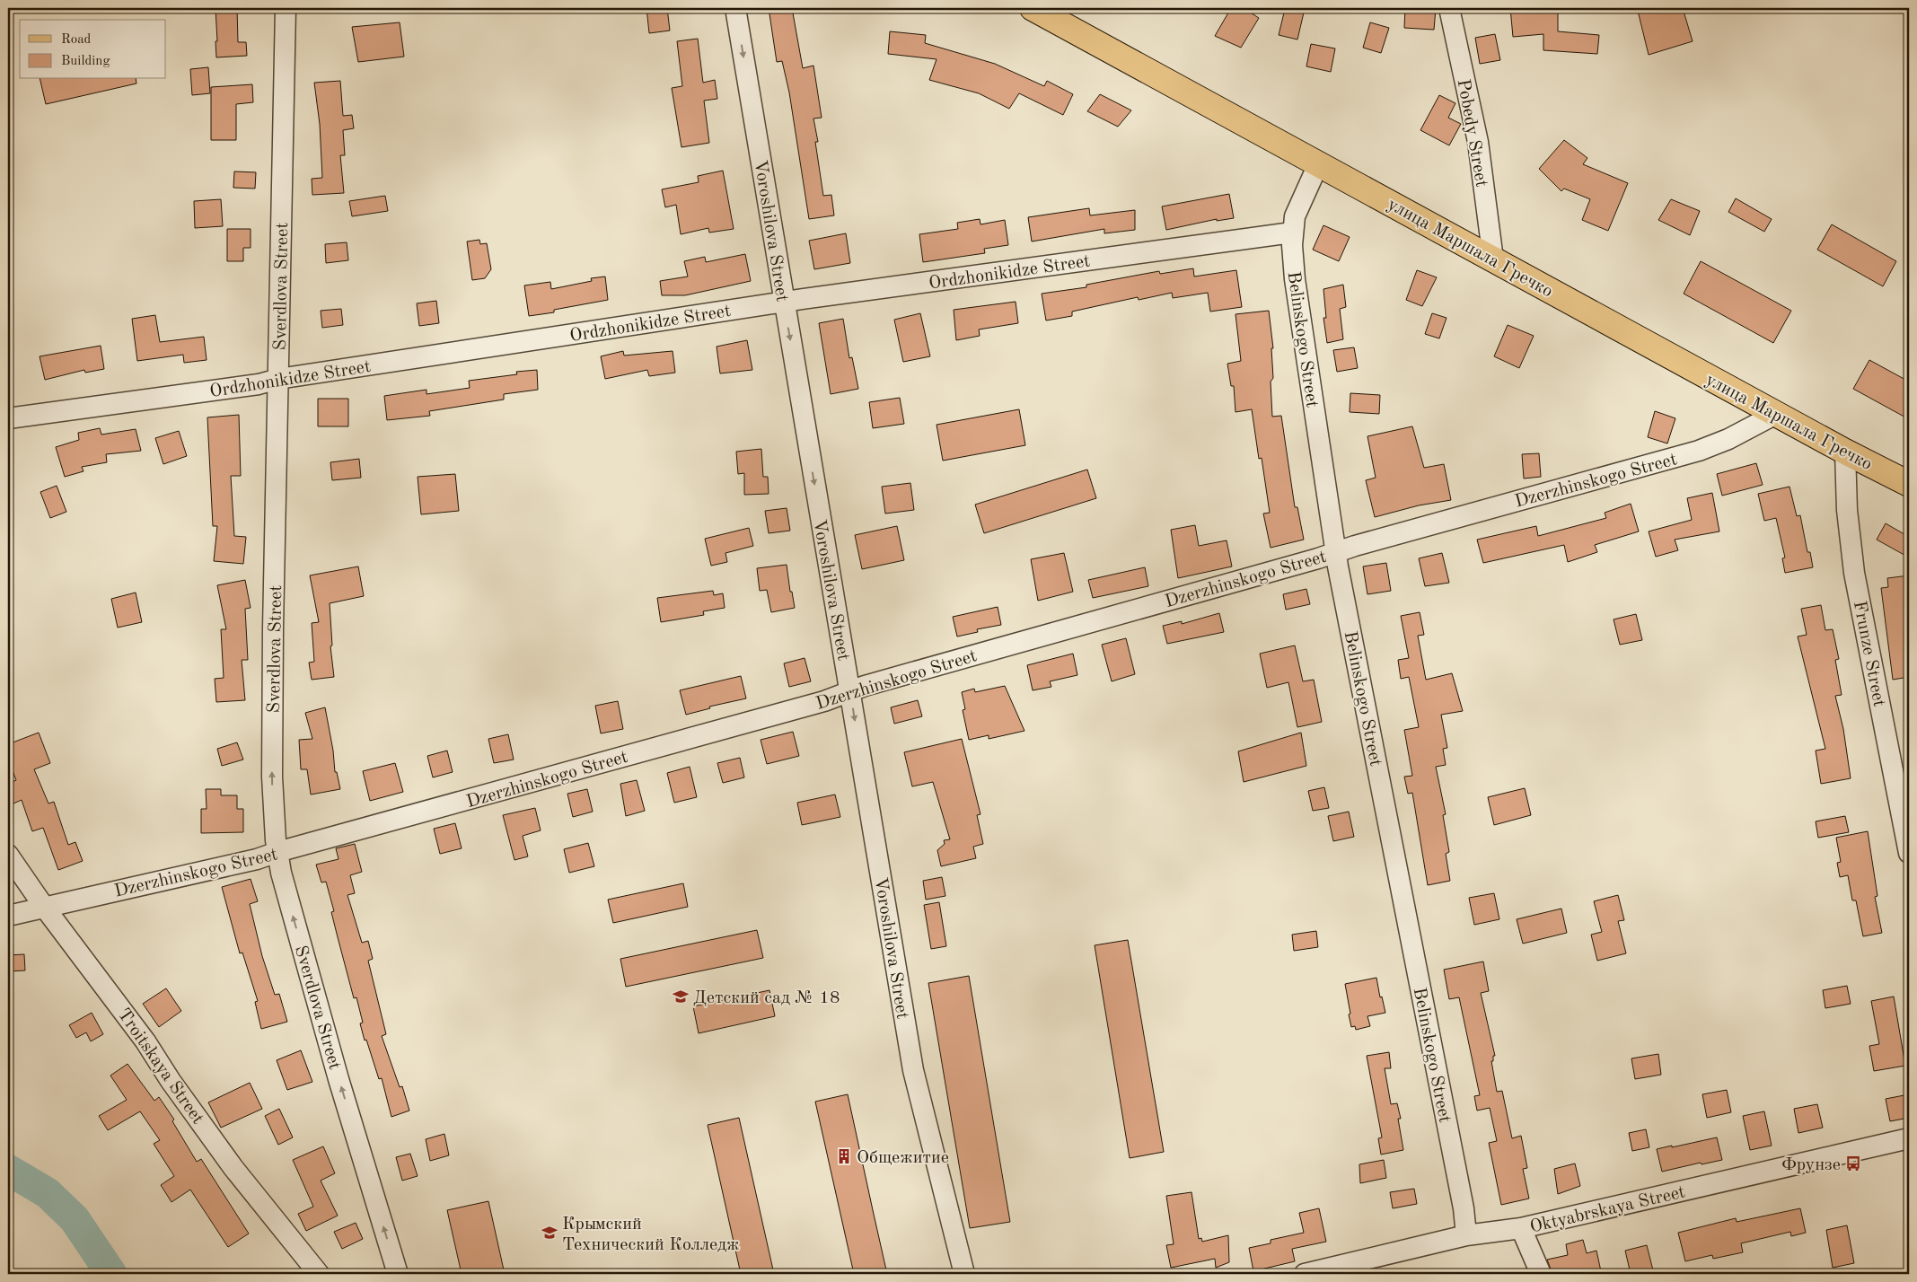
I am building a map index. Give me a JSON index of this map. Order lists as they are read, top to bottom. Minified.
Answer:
{"streets":{"main road":["улица Маршала Гречко"],"street":["Pobedy Street","Voroshilova Street","Ordzhonikidze Street","Sverdlova Street","Belinskogo Street","Dzerzhinskogo Street","Frunze Street","Troitskaya Street","Oktyabrskaya Street"]},"crossings":[["Pobedy Street","улица Маршала Гречко"],["Voroshilova Street","Ordzhonikidze Street"],["Voroshilova Street","Dzerzhinskogo Street"],["улица Маршала Гречко","Belinskogo Street"],["улица Маршала Гречко","Dzerzhinskogo Street"],["улица Маршала Гречко","Frunze Street"],["Ordzhonikidze Street","Sverdlova Street"],["Ordzhonikidze Street","Belinskogo Street"],["Sverdlova Street","Dzerzhinskogo Street"],["Belinskogo Street","Dzerzhinskogo Street"],["Belinskogo Street","Oktyabrskaya Street"],["Dzerzhinskogo Street","Troitskaya Street"]],"one_way":["Voroshilova Street","Sverdlova Street"],"places":{"school or university":["Детский сад № 18","Крымский Технический Колледж"],"building":["Общежитие"],"bus stop":["Фрунзе"]},"legend":["Road","Building"]}
